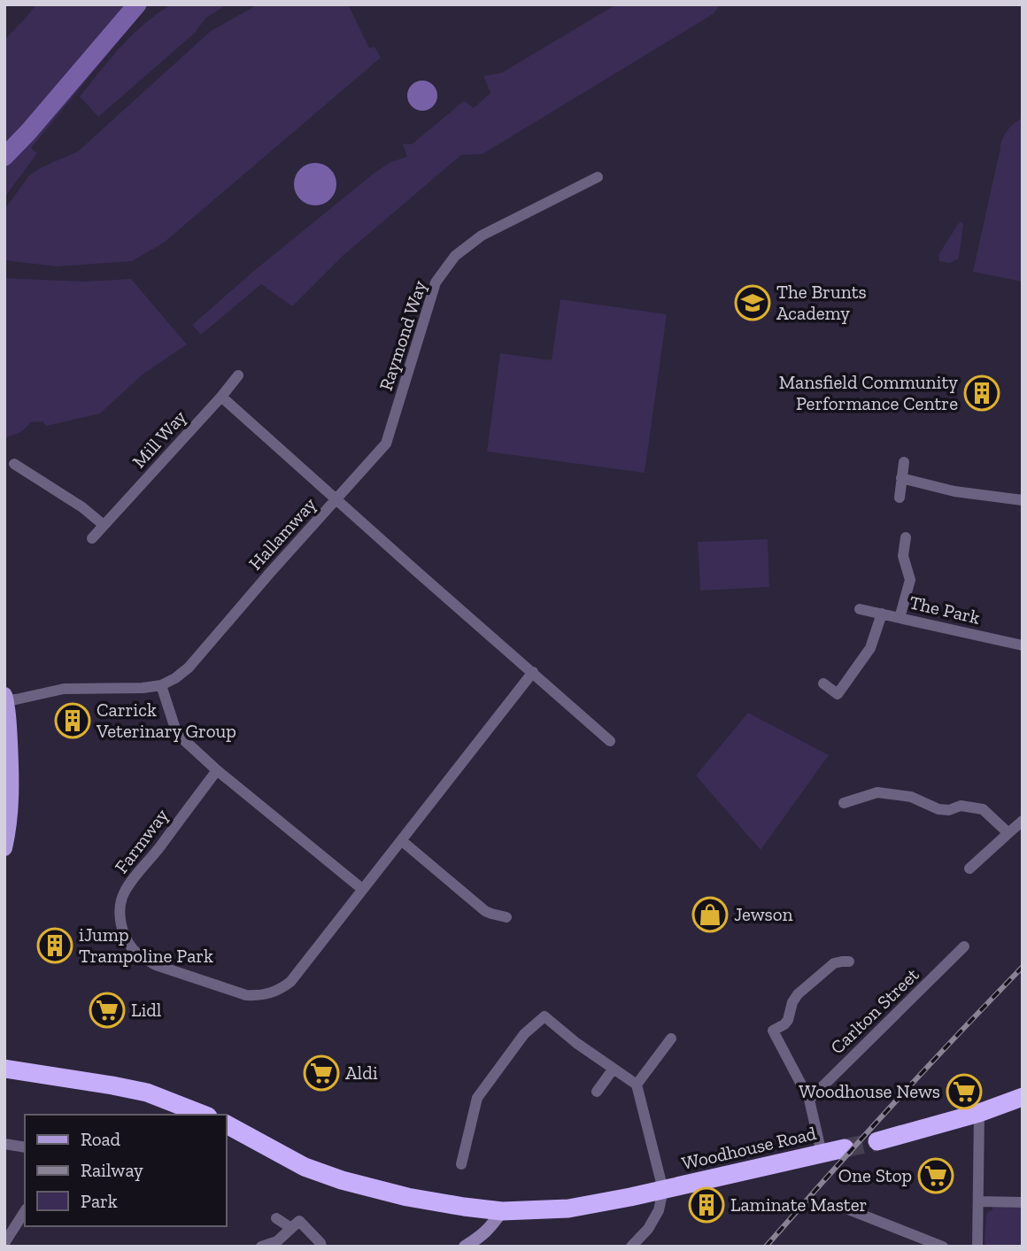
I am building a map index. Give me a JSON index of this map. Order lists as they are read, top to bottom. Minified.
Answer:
{"streets":{"highway":["Woodhouse Road"],"street":["Raymond Way","Mill Way","Hallamway","The Park","Farmway","Carlton Street"]},"crossings":[["Raymond Way","Hallamway"],["Hallamway","Farmway"]],"places":{"school or university":["The Brunts Academy"],"building":["Mansfield Community Performance Centre","Carrick Veterinary Group","iJump Trampoline Park","Laminate Master"],"shop":["Jewson"],"supermarket":["Lidl","Aldi","Woodhouse News","One Stop"]},"legend":["Road","Railway","Park"]}
